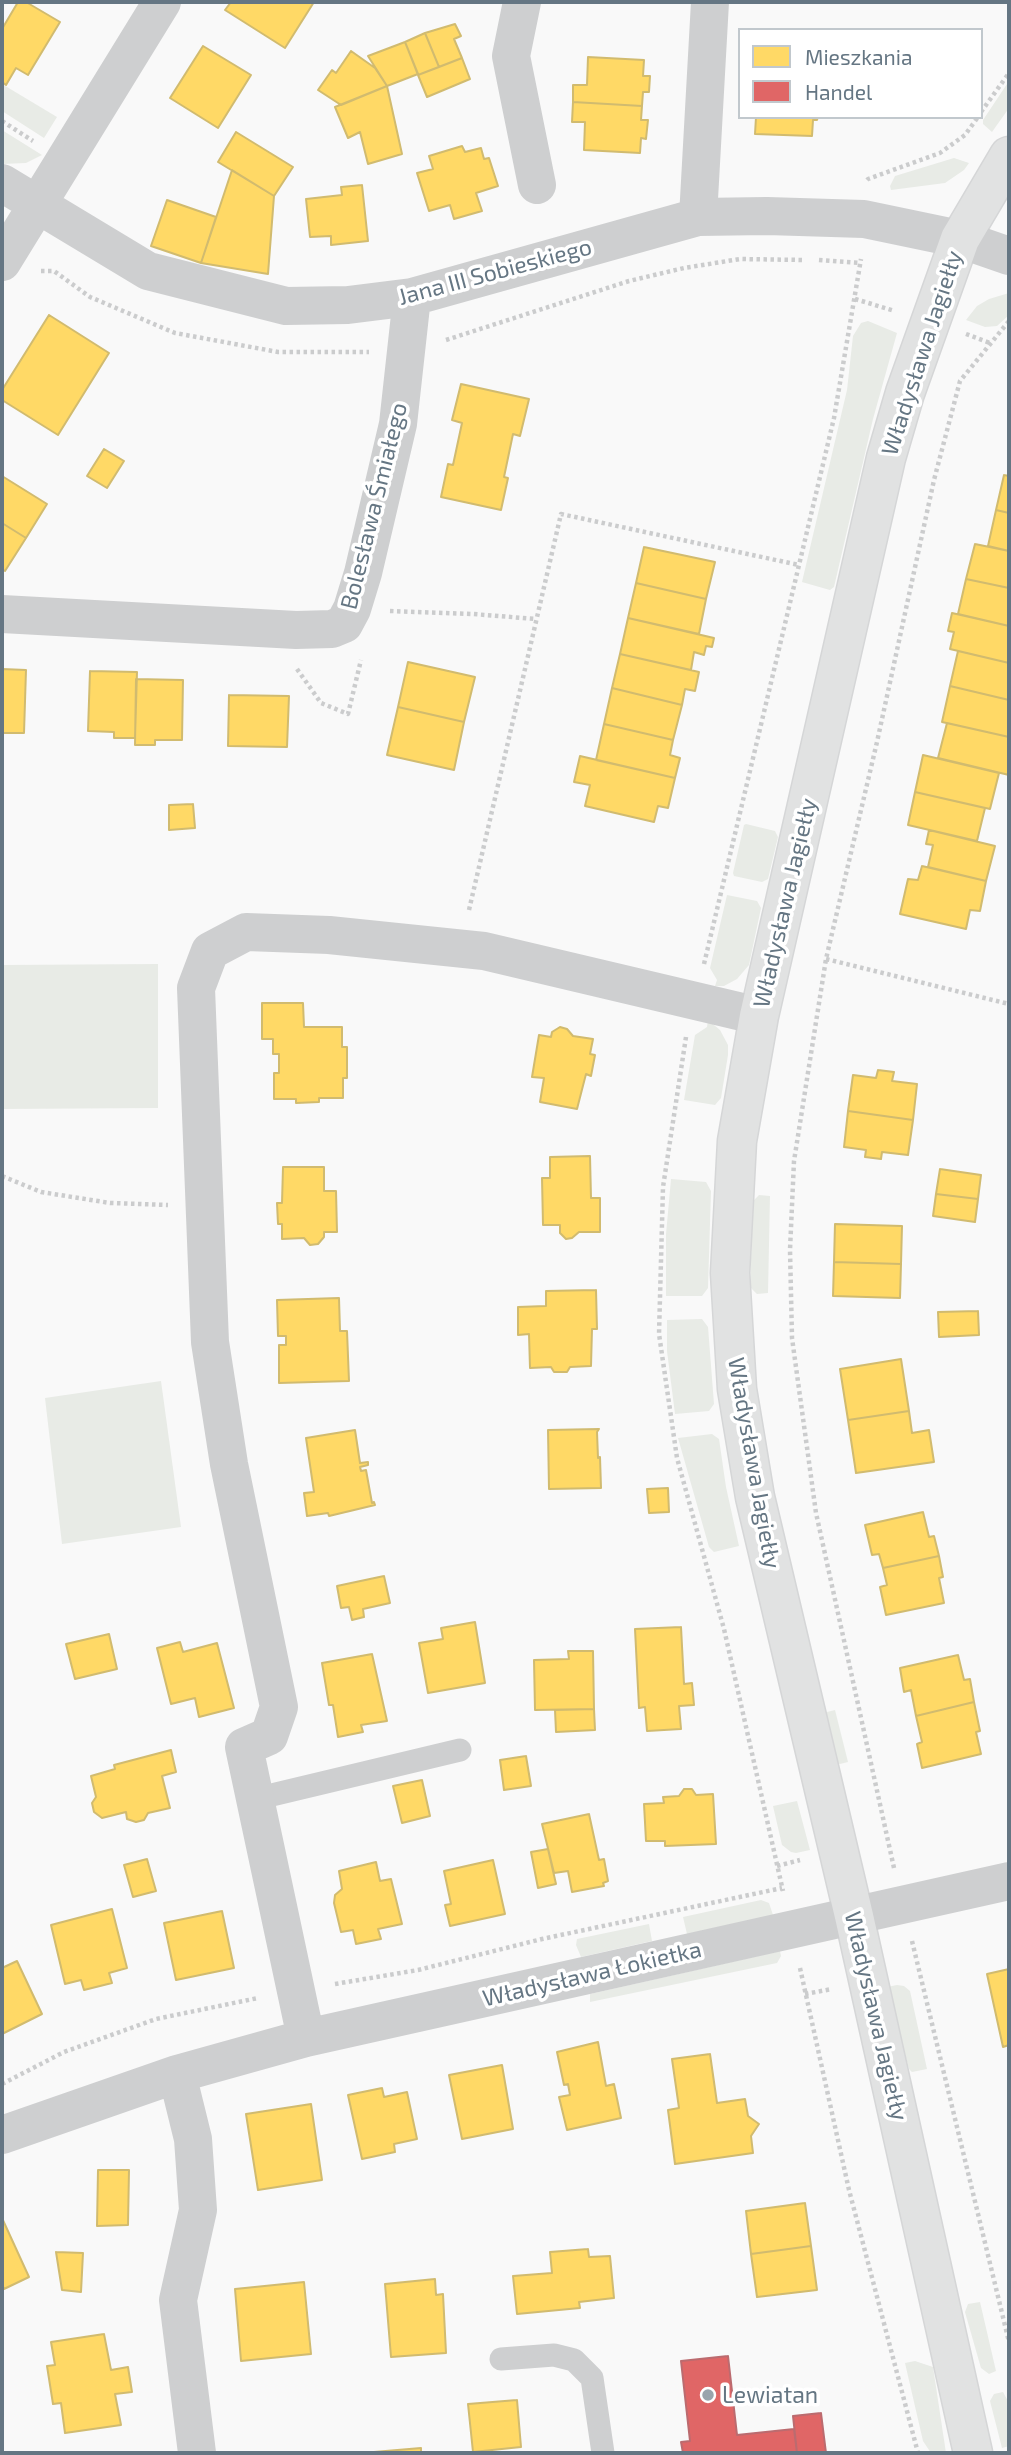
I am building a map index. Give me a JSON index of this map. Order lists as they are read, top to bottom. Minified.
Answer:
{"streets":{"street":["Jana III Sobieskiego","Władysława Jagiełły","Bolesława Śmiałego","Władysława Łokietka"]},"crossings":[["Jana III Sobieskiego","Władysława Jagiełły"],["Jana III Sobieskiego","Bolesława Śmiałego"],["Władysława Jagiełły","Władysława Łokietka"]],"places":["Lewiatan"],"legend":["Mieszkania","Handel"]}
